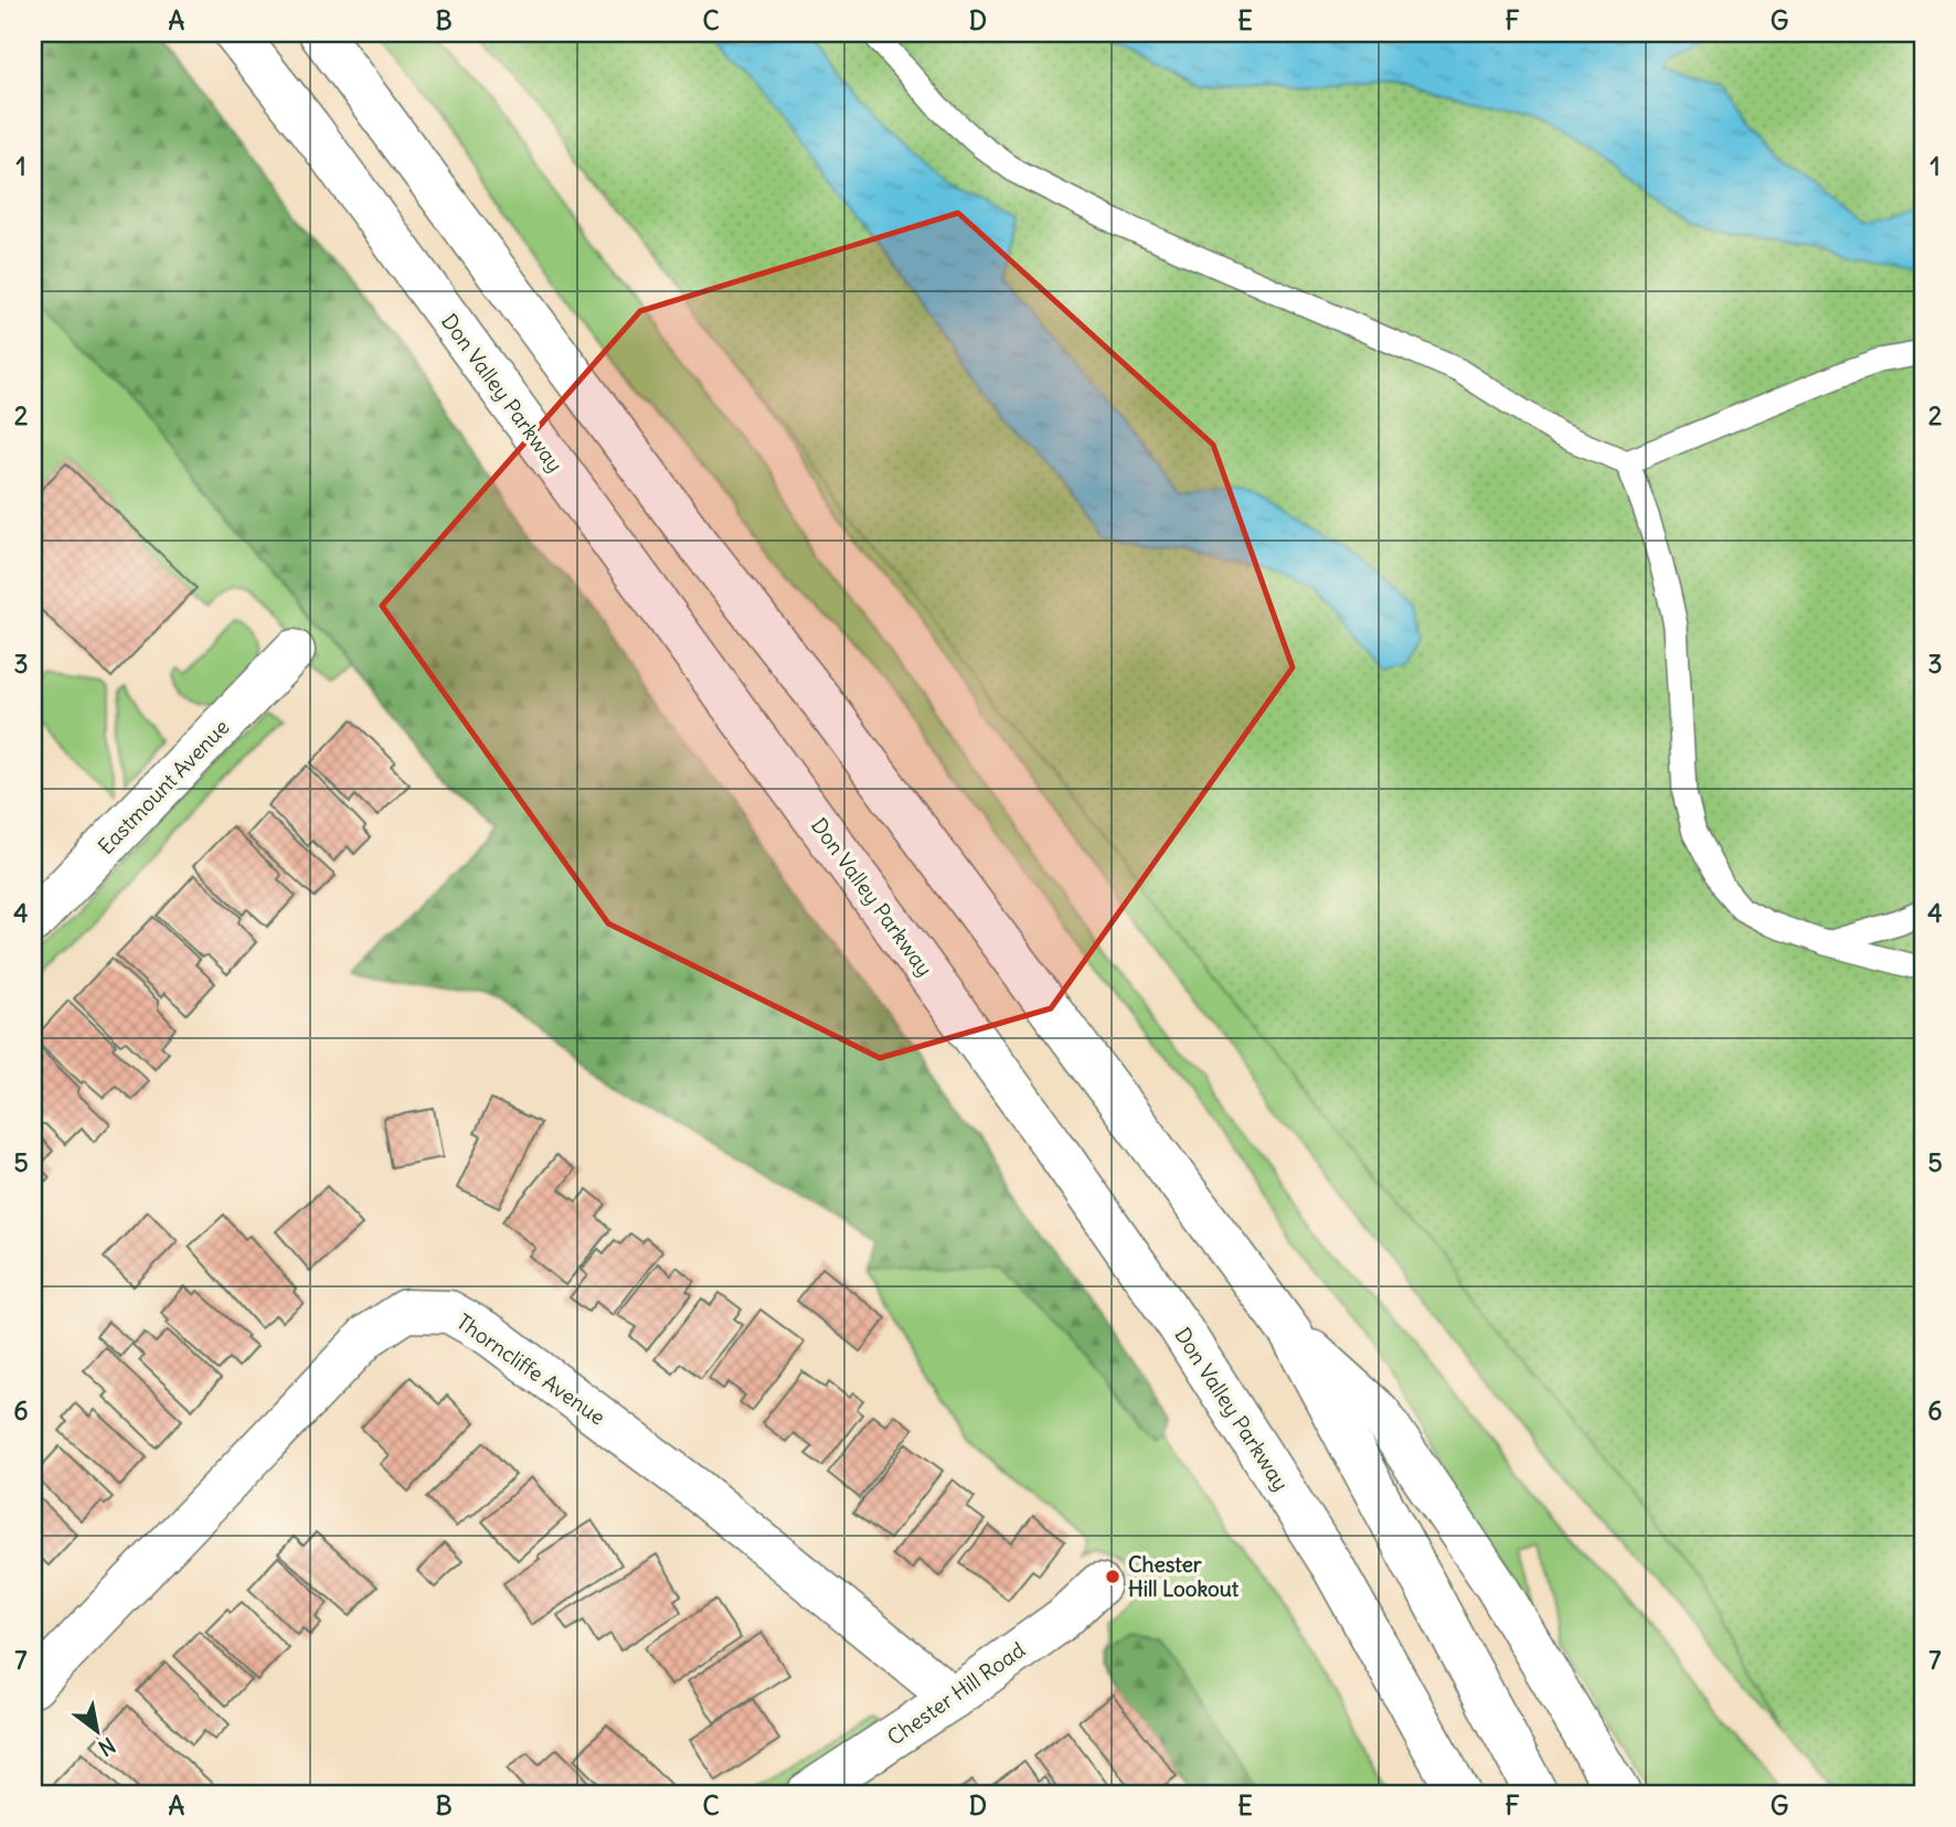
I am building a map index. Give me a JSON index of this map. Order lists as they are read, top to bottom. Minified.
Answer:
{"streets":{"main road":["Don Valley Parkway","Eastmount Avenue","Thorncliffe Avenue","Chester Hill Road"]},"crossings":[["Thorncliffe Avenue","Chester Hill Road"]],"places":["Chester Hill Lookout"],"north":"bottom right","grid":{"columns":["A","B","C","D","E","F","G"],"rows":["1","2","3","4","5","6","7"]}}
